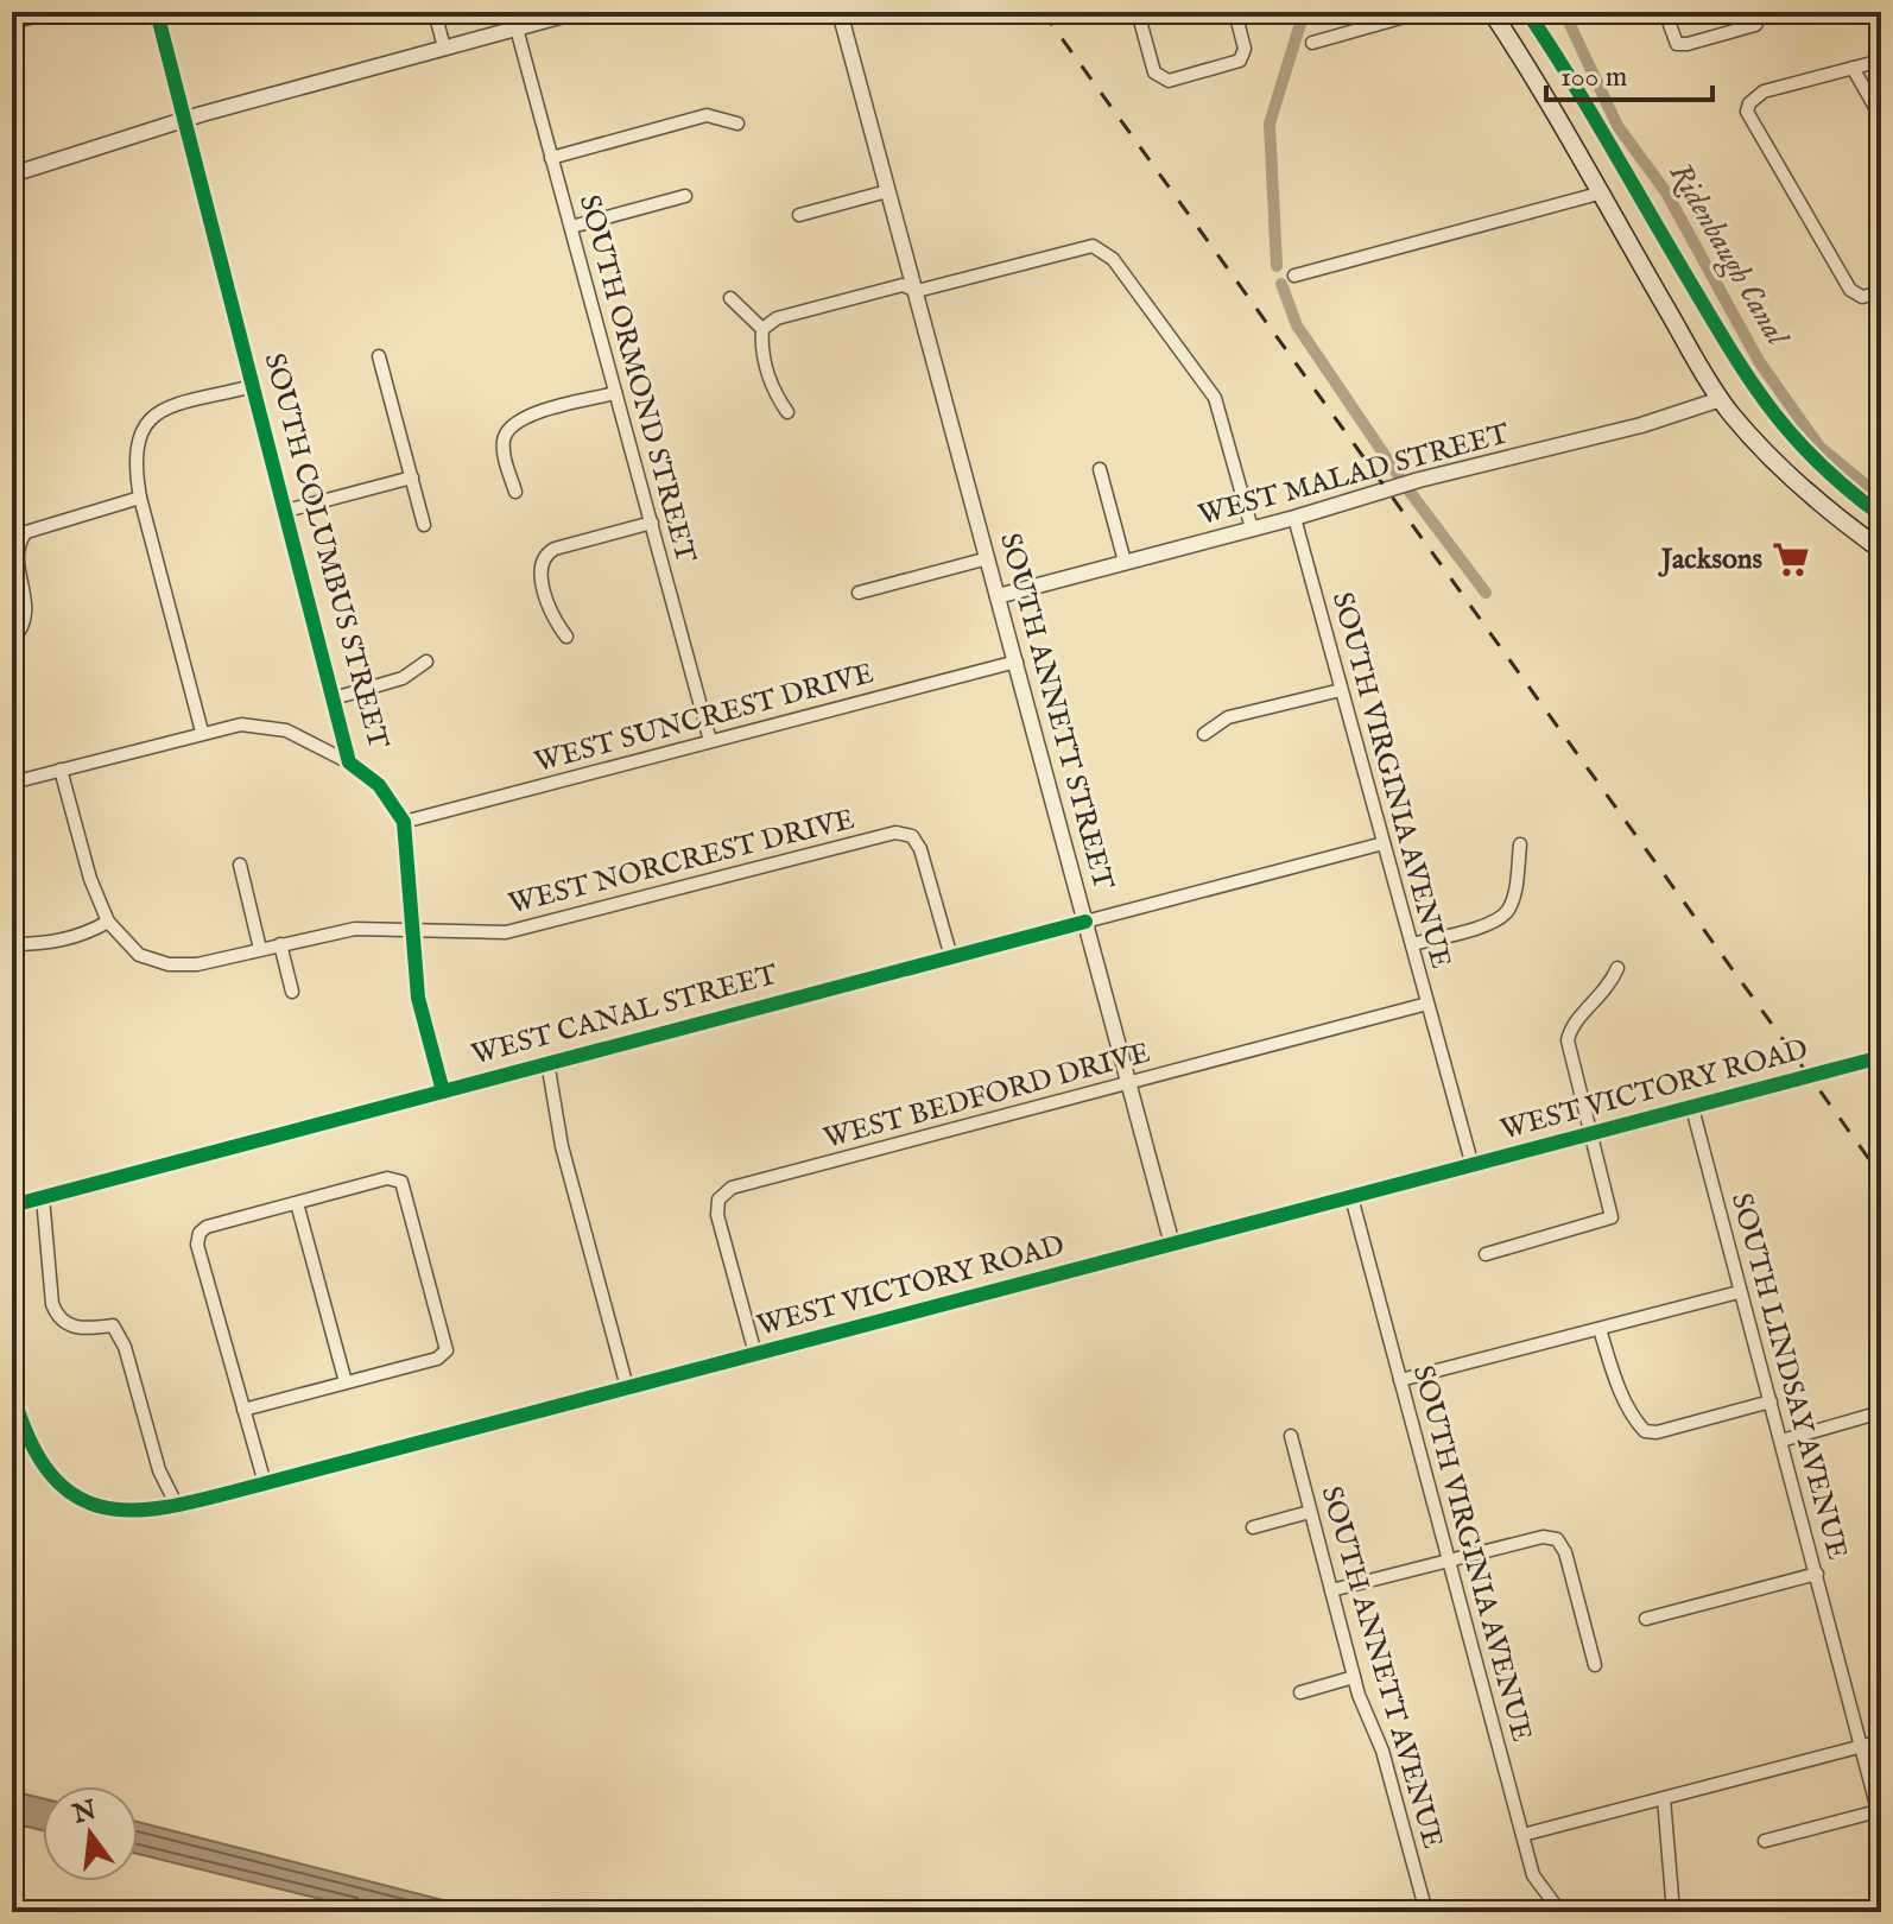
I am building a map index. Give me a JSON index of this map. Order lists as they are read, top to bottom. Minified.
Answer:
{"streets":{"street":["SOUTH ORMOND STREET","WEST MALAD STREET","SOUTH COLUMBUS STREET","SOUTH ANNETT STREET","WEST SUNCREST DRIVE","SOUTH VIRGINIA AVENUE","WEST NORCREST DRIVE","WEST CANAL STREET","WEST VICTORY ROAD","WEST BEDFORD DRIVE","SOUTH LINDSAY AVENUE","SOUTH ANNETT AVENUE"]},"crossings":[["SOUTH ORMOND STREET","WEST SUNCREST DRIVE"],["WEST MALAD STREET","SOUTH ANNETT STREET"],["WEST MALAD STREET","SOUTH VIRGINIA AVENUE"],["SOUTH COLUMBUS STREET","WEST SUNCREST DRIVE"],["SOUTH ANNETT STREET","WEST SUNCREST DRIVE"],["SOUTH ANNETT STREET","WEST CANAL STREET"],["SOUTH ANNETT STREET","WEST VICTORY ROAD"],["SOUTH ANNETT STREET","WEST BEDFORD DRIVE"],["SOUTH VIRGINIA AVENUE","WEST CANAL STREET"],["SOUTH VIRGINIA AVENUE","WEST VICTORY ROAD"],["SOUTH VIRGINIA AVENUE","WEST BEDFORD DRIVE"],["WEST NORCREST DRIVE","WEST CANAL STREET"],["WEST VICTORY ROAD","WEST BEDFORD DRIVE"],["WEST VICTORY ROAD","SOUTH LINDSAY AVENUE"]],"water":["Ridenbaugh Canal"],"places":{"supermarket":["Jacksons"]},"scale_bar":"100 m","north":"top"}
